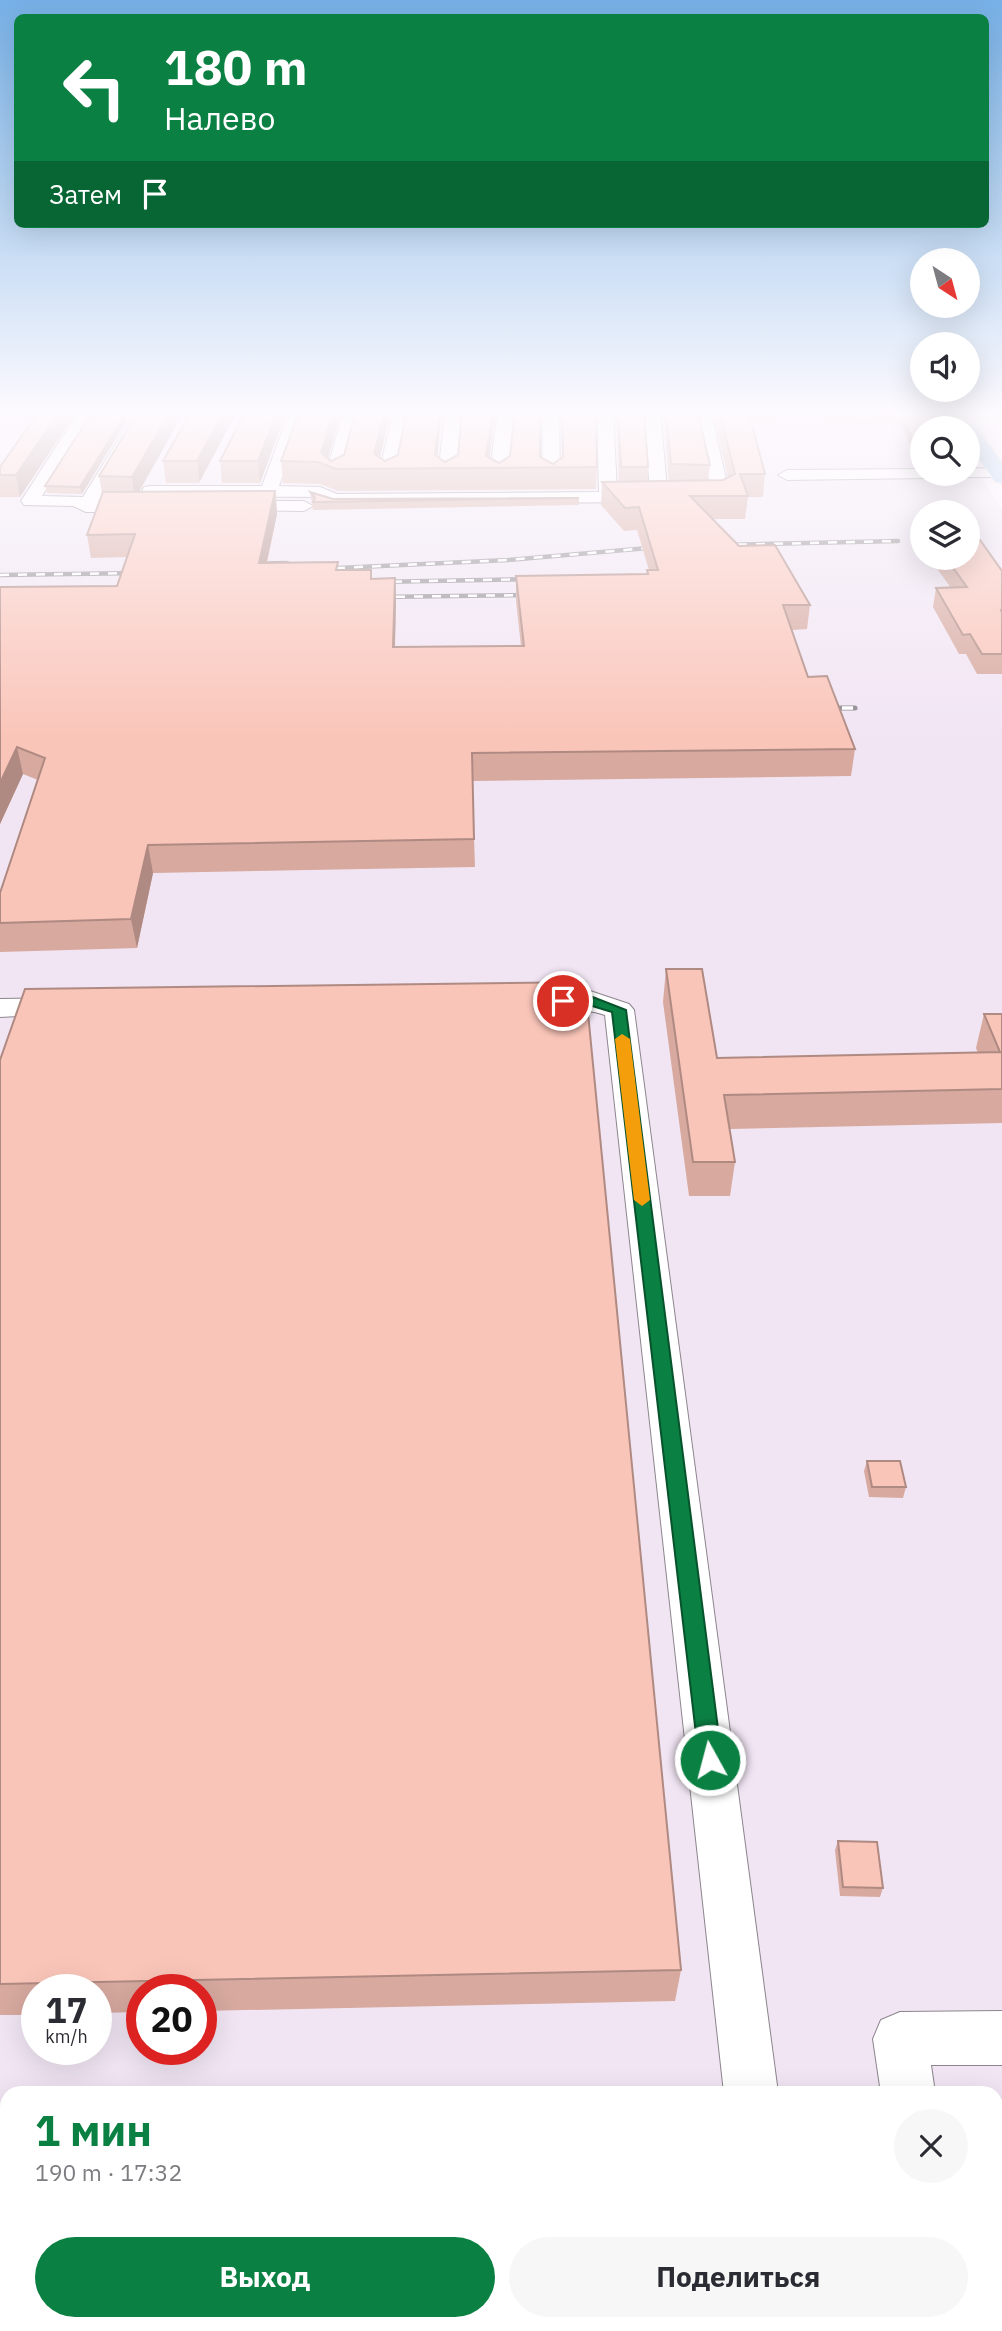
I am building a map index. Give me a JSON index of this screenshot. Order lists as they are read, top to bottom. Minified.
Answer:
{"north":"bottom right","page":{"turn":["180 m","Налево"],"then":"Затем","speed":"17 km/h","limit":"20","heading":["1 мин","190 m · 17:32"],"buttons":["Выход","Поделиться"]}}
